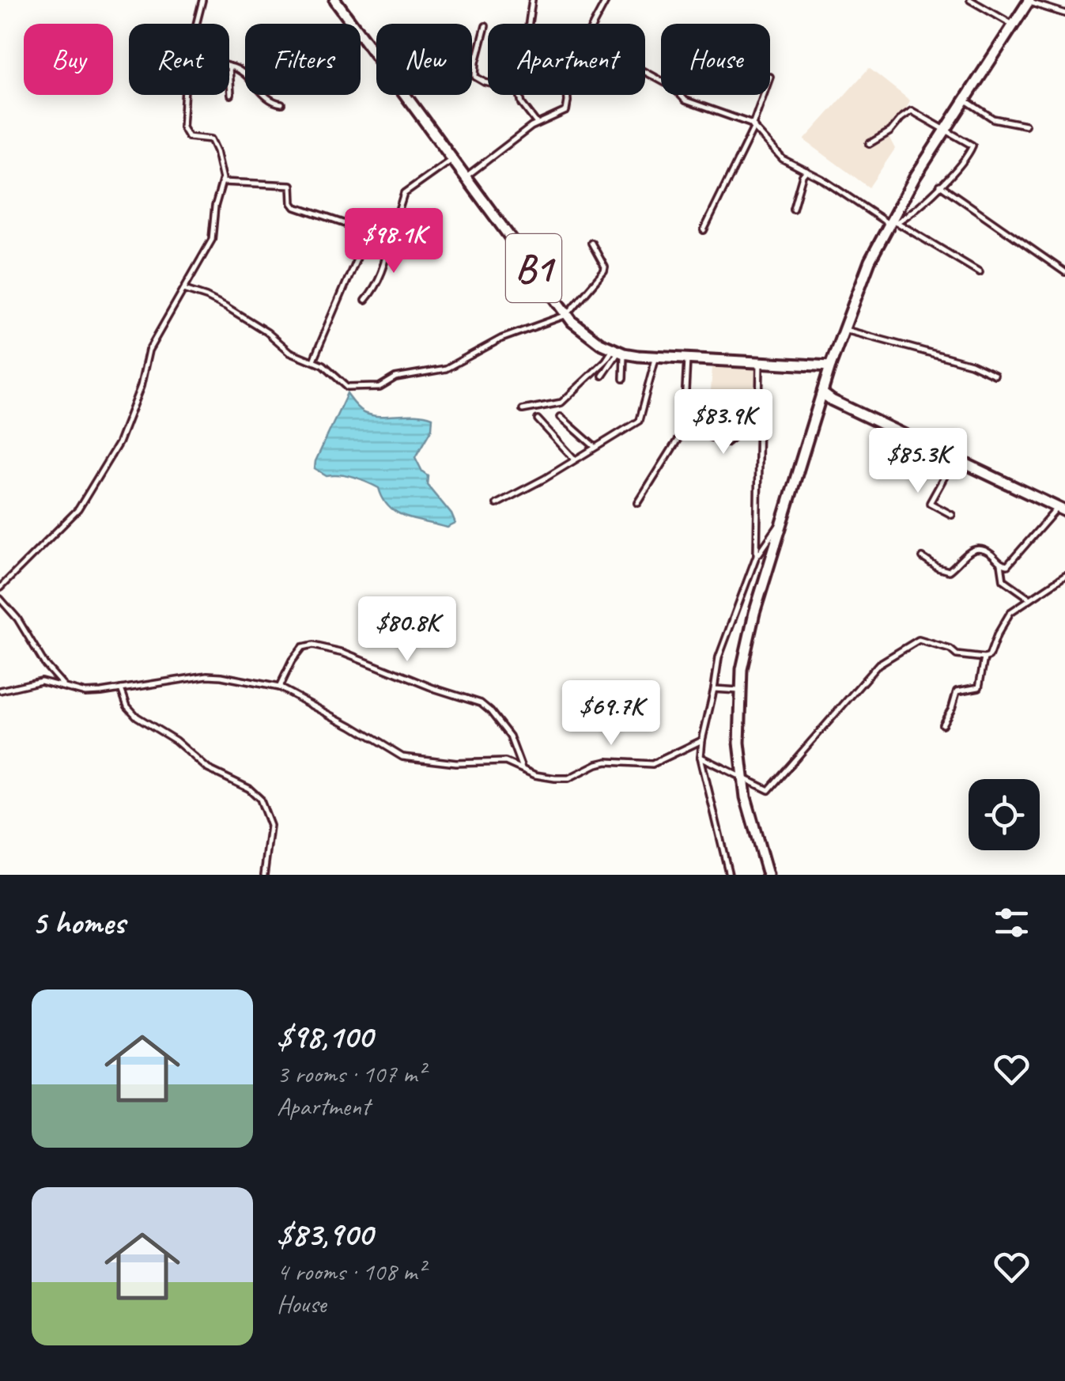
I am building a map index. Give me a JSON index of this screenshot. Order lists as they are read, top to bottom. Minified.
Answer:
{"streets":{"highway":["B1"]},"page":{"chip":["Buy","Rent","Filters","New","Apartment","House"],"price":["$98.1K","$83.9K","$85.3K","$80.8K","$69.7K"],"heading":"5 homes","list":[{"name":"$98,100","note":"3 rooms · 107 m² · Apartment"},{"name":"$83,900","note":"4 rooms · 108 m² · House"}]}}
